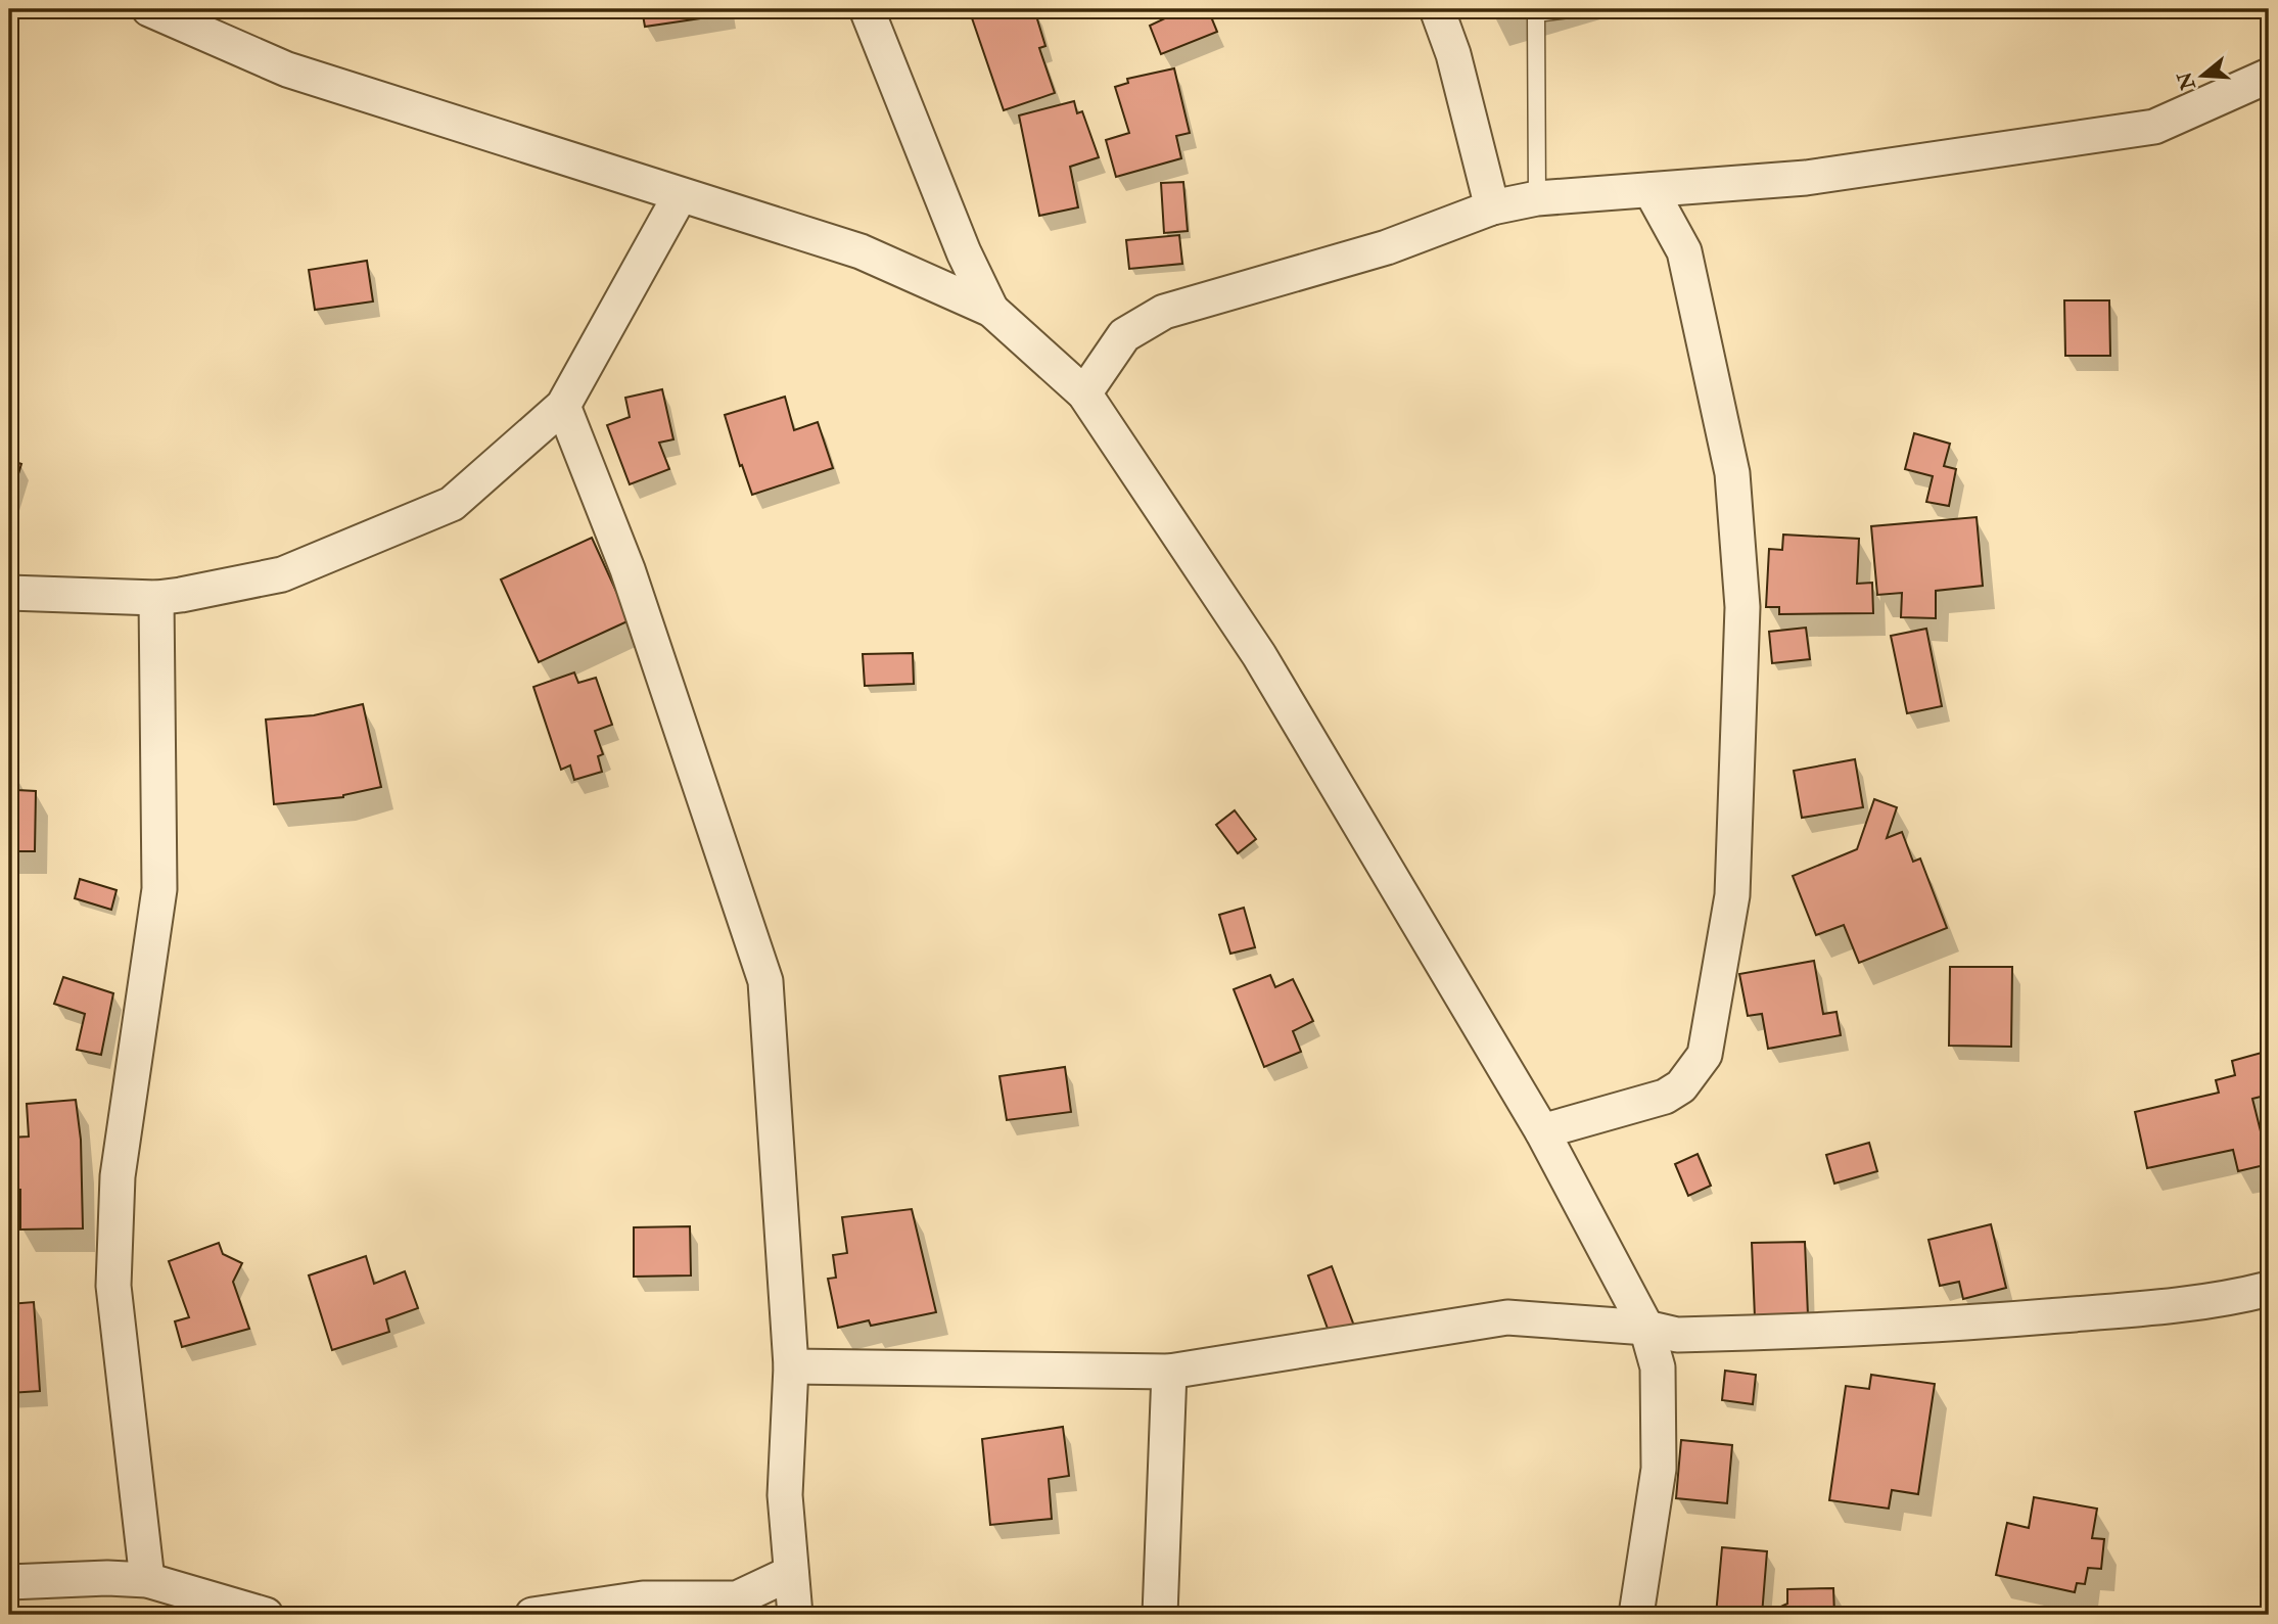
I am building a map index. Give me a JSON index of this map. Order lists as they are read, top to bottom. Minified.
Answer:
{"north":"left"}
